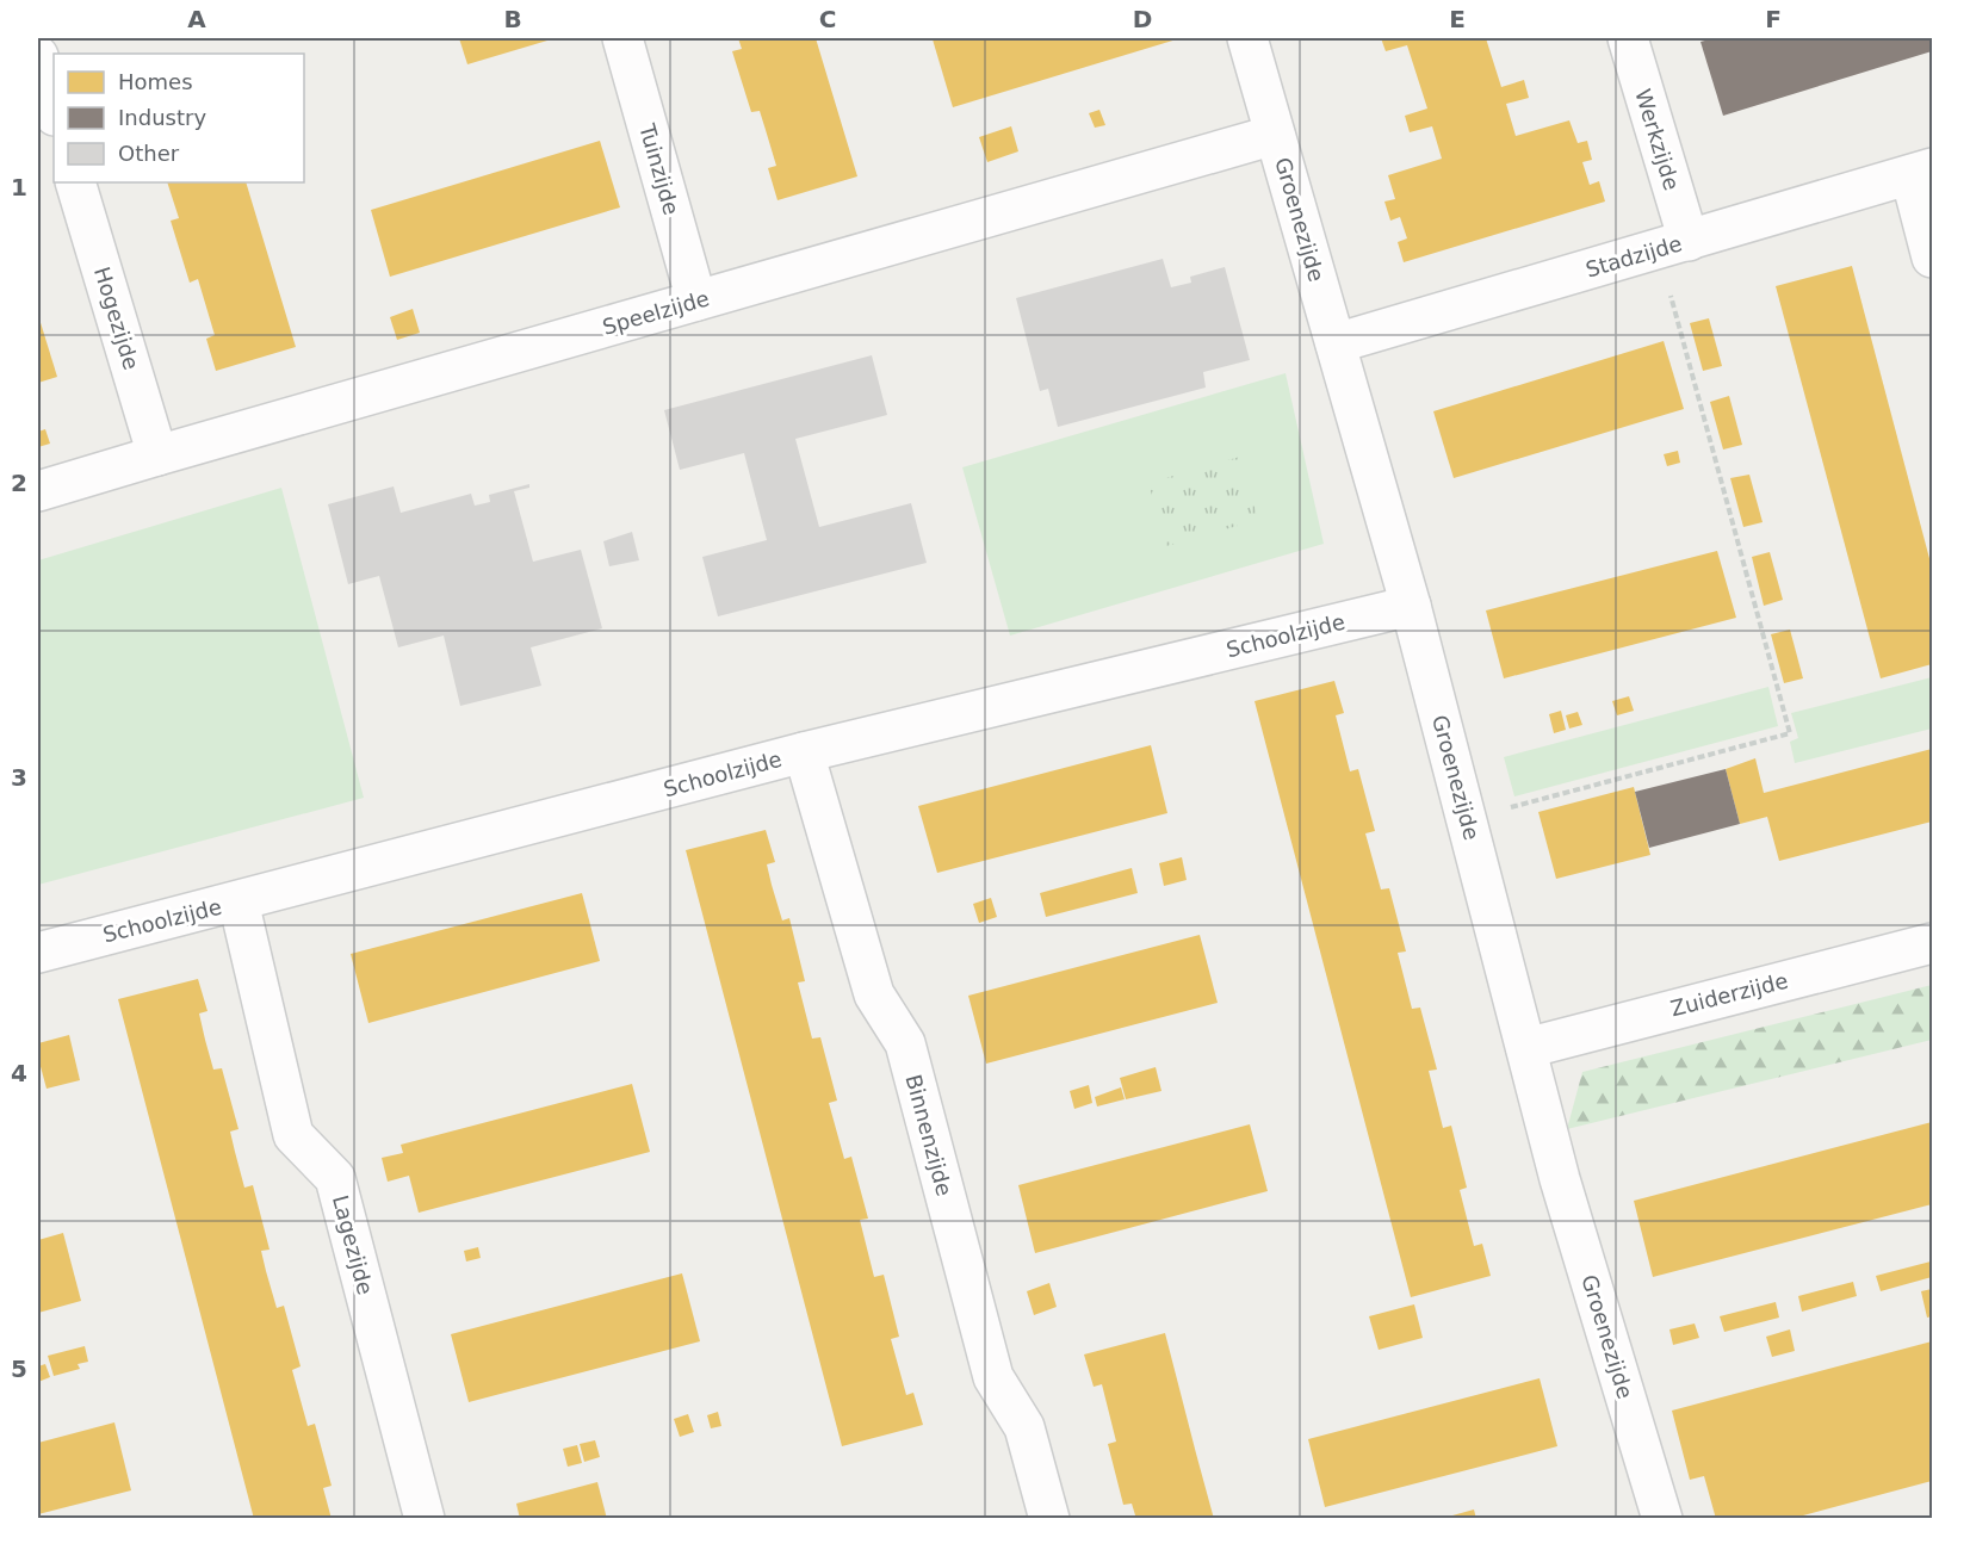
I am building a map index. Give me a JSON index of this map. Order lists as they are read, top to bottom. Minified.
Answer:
{"streets":{"street":["Werkzijde","Tuinzijde","Groenezijde","Stadzijde","Speelzijde","Hogezijde","Schoolzijde","Zuiderzijde","Binnenzijde","Lagezijde"]},"crossings":[["Werkzijde","Stadzijde"],["Tuinzijde","Speelzijde"],["Groenezijde","Stadzijde"],["Groenezijde","Speelzijde"],["Groenezijde","Schoolzijde"],["Groenezijde","Zuiderzijde"],["Speelzijde","Hogezijde"],["Schoolzijde","Binnenzijde"],["Schoolzijde","Lagezijde"]],"legend":["Homes","Industry","Other"],"grid":{"columns":["A","B","C","D","E","F"],"rows":["1","2","3","4","5"]}}
